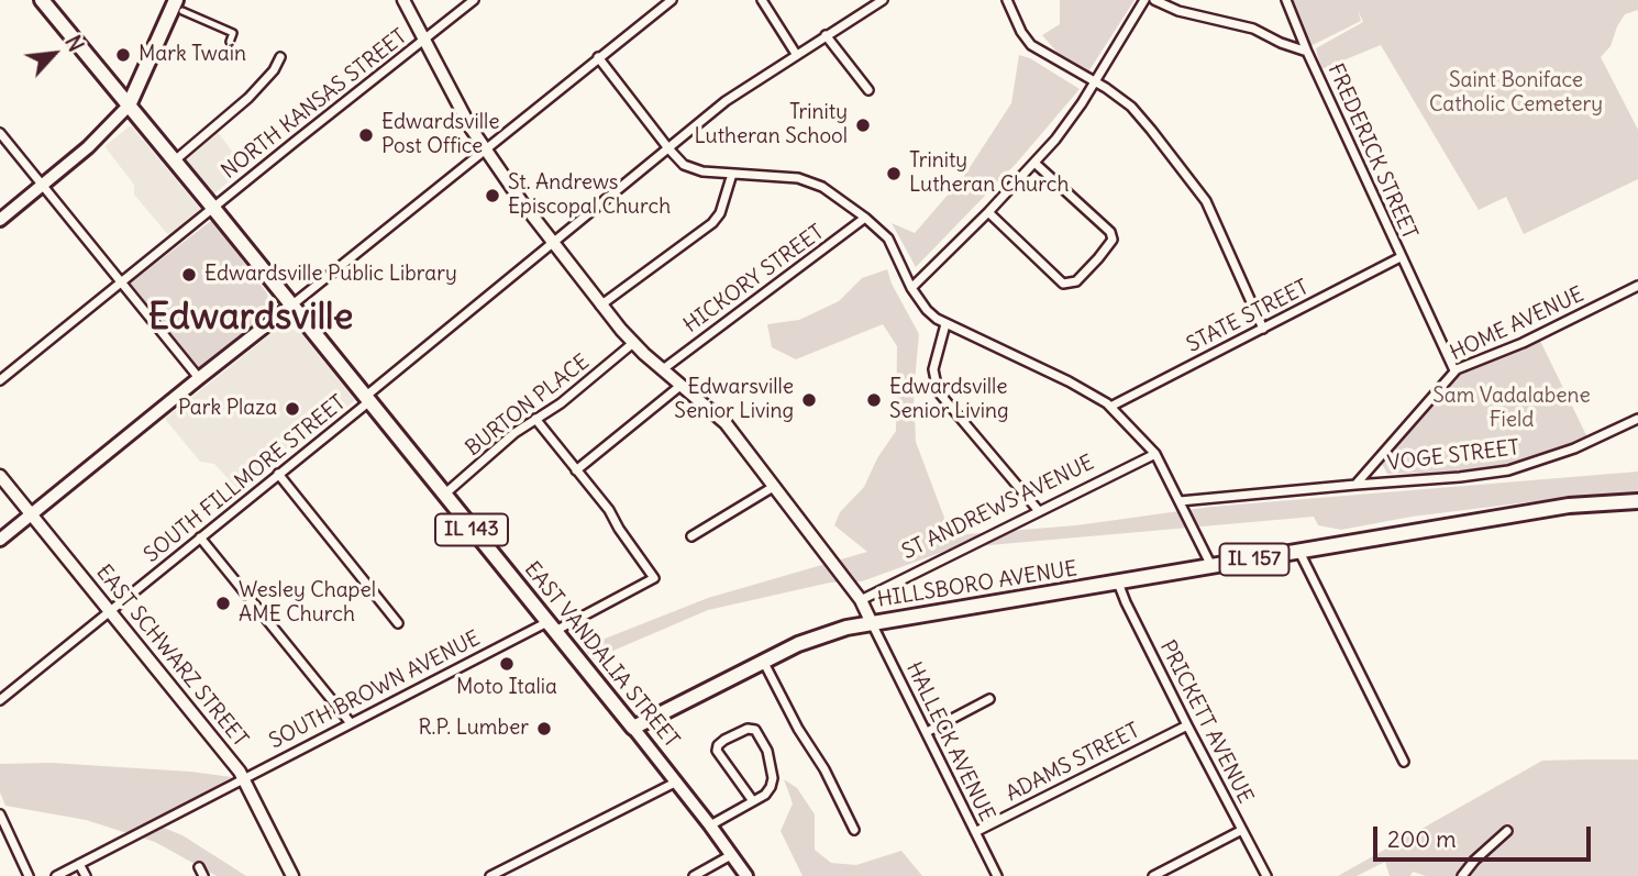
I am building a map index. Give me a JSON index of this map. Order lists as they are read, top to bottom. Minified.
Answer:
{"streets":{"main road":["IL 143","IL 157","HILLSBORO AVENUE","EAST VANDALIA STREET"],"street":["NORTH KANSAS STREET","FREDERICK STREET","HICKORY STREET","STATE STREET","HOME AVENUE","BURTON PLACE","VOGE STREET","SOUTH FILLMORE STREET","ST ANDREWS AVENUE","EAST SCHWARZ STREET","SOUTH BROWN AVENUE","PRICKETT AVENUE","HALLECK AVENUE","ADAMS STREET"]},"crossings":[["NORTH KANSAS STREET","HILLSBORO AVENUE"],["NORTH KANSAS STREET","EAST VANDALIA STREET"],["FREDERICK STREET","STATE STREET"],["FREDERICK STREET","HOME AVENUE"],["HICKORY STREET","HILLSBORO AVENUE"],["HOME AVENUE","VOGE STREET"],["BURTON PLACE","HILLSBORO AVENUE"],["BURTON PLACE","EAST VANDALIA STREET"],["SOUTH FILLMORE STREET","HILLSBORO AVENUE"],["SOUTH FILLMORE STREET","EAST VANDALIA STREET"],["SOUTH FILLMORE STREET","EAST SCHWARZ STREET"],["ST ANDREWS AVENUE","HILLSBORO AVENUE"],["IL 157","HILLSBORO AVENUE"],["IL 157","EAST VANDALIA STREET"],["IL 157","HALLECK AVENUE"],["HILLSBORO AVENUE","PRICKETT AVENUE"],["HILLSBORO AVENUE","HALLECK AVENUE"],["EAST VANDALIA STREET","SOUTH BROWN AVENUE"],["EAST SCHWARZ STREET","SOUTH BROWN AVENUE"],["PRICKETT AVENUE","ADAMS STREET"],["HALLECK AVENUE","ADAMS STREET"]],"districts":["Edwardsville"],"parks":["Saint Boniface Catholic Cemetery","Sam Vadalabene Field"],"places":["Mark Twain","Trinity Lutheran School","Edwardsville Post Office","Trinity Lutheran Church","St. Andrews Episcopal Church","Edwardsville Public Library","Edwarsville Senior Living","Edwardsville Senior Living","Park Plaza","Wesley Chapel AME Church","Moto Italia","R.P. Lumber"],"scale_bar":"200 m","north":"top right"}
